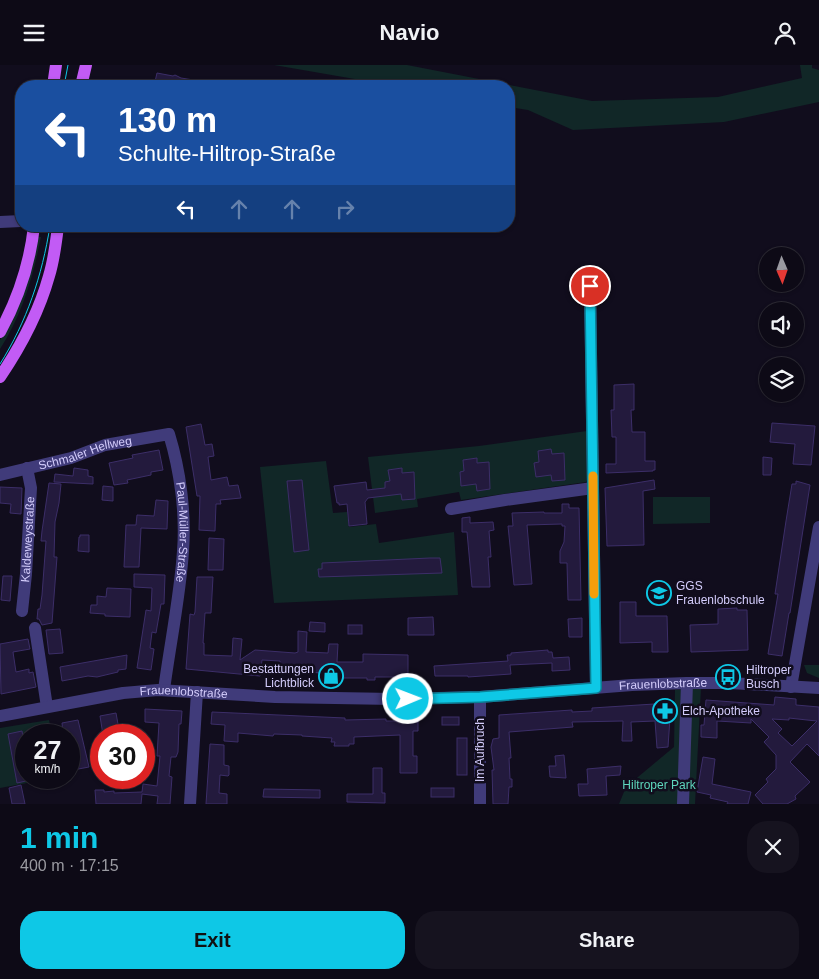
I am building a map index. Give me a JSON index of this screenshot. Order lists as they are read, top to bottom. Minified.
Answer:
{"streets":{"street":["Schmaler Hellweg","Paul-Müller-Straße","Kaldeweystraße","Frauenlobstraße","Im Aufbruch"]},"crossings":[["Schmaler Hellweg","Paul-Müller-Straße"],["Schmaler Hellweg","Kaldeweystraße"],["Paul-Müller-Straße","Frauenlobstraße"],["Frauenlobstraße","Im Aufbruch"]],"parks":["Hiltroper Park"],"places":{"school or university":["GGS Frauenlobschule"],"shop":["Bestattungen Lichtblick"],"bus stop":["Hiltroper Busch"],"pharmacy":["Elch-Apotheke"]},"north":"bottom","page":{"header":"Navio","turn":["130 m","Schulte-Hiltrop-Straße"],"speed":"27 km/h","limit":"30","heading":["1 min","400 m · 17:15"],"buttons":["Exit","Share"]}}
